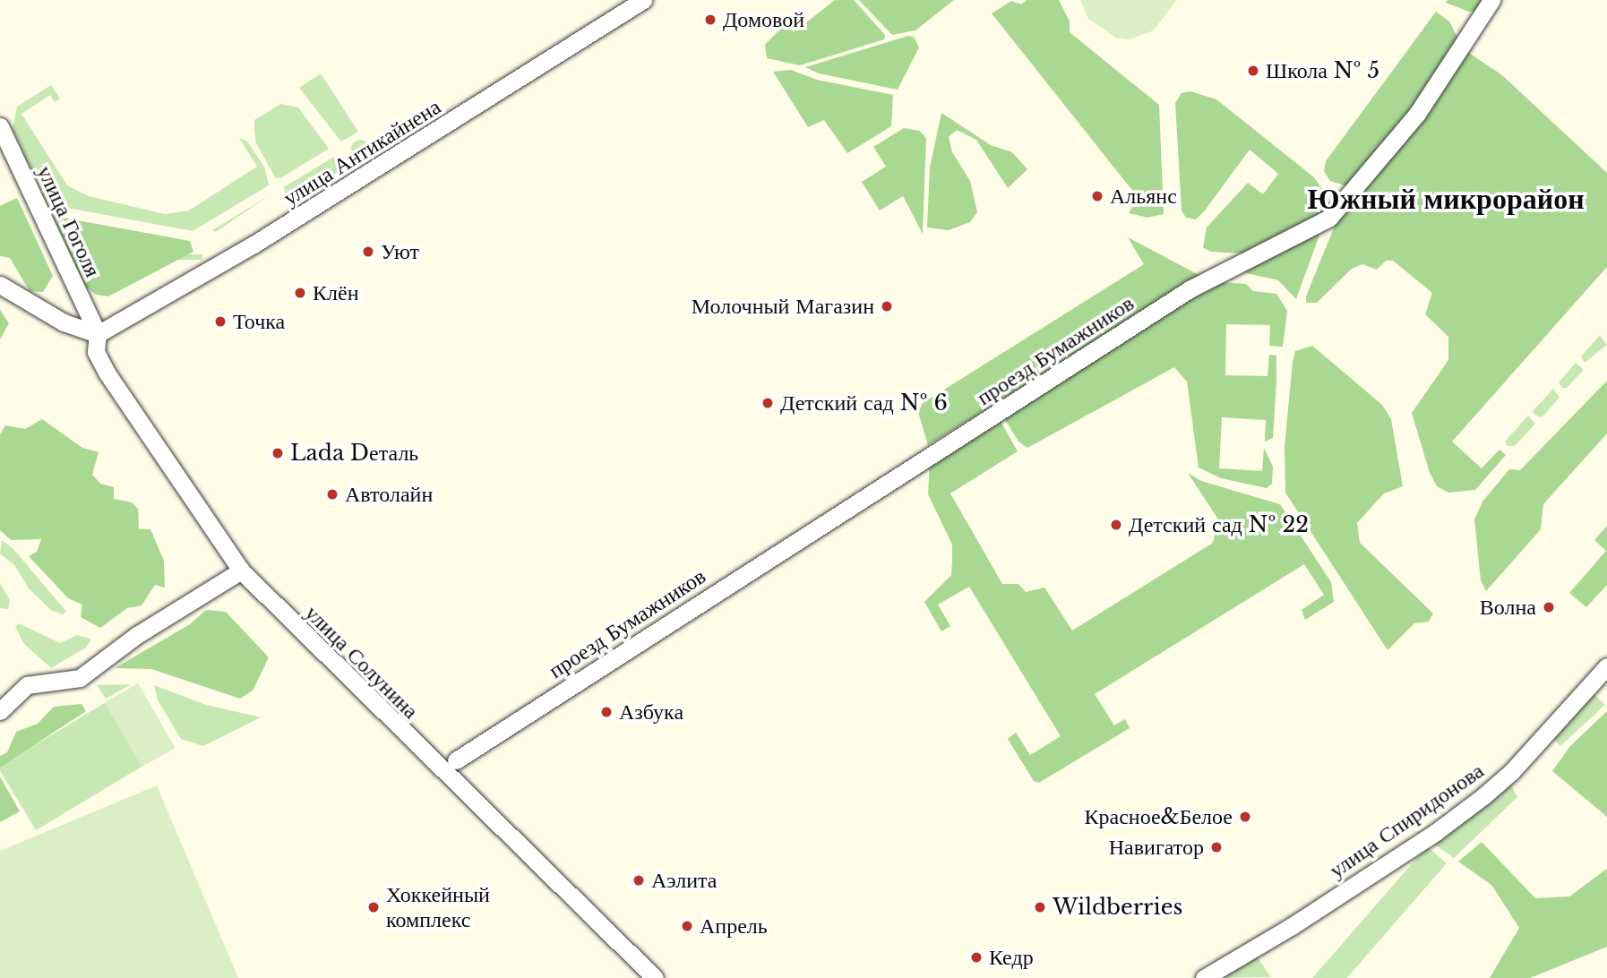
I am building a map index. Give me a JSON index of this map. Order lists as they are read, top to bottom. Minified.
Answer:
{"streets":{"street":["улица Антикайнена","улица Гоголя","проезд Бумажников","улица Солунина","улица Спиридонова"]},"crossings":[["улица Антикайнена","улица Гоголя"],["улица Антикайнена","улица Солунина"],["улица Гоголя","улица Солунина"]],"districts":["Южный микрорайон"],"places":["Домовой","Школа № 5","Альянс","Уют","Клён","Молочный Магазин","Точка","Детский сад № 6","Lada Dеталь","Автолайн","Детский сад № 22","Волна","Азбука","Красное&Белое","Навигатор","Аэлита","Хоккейный комплекс","Wildberries","Апрель","Кедр"]}
